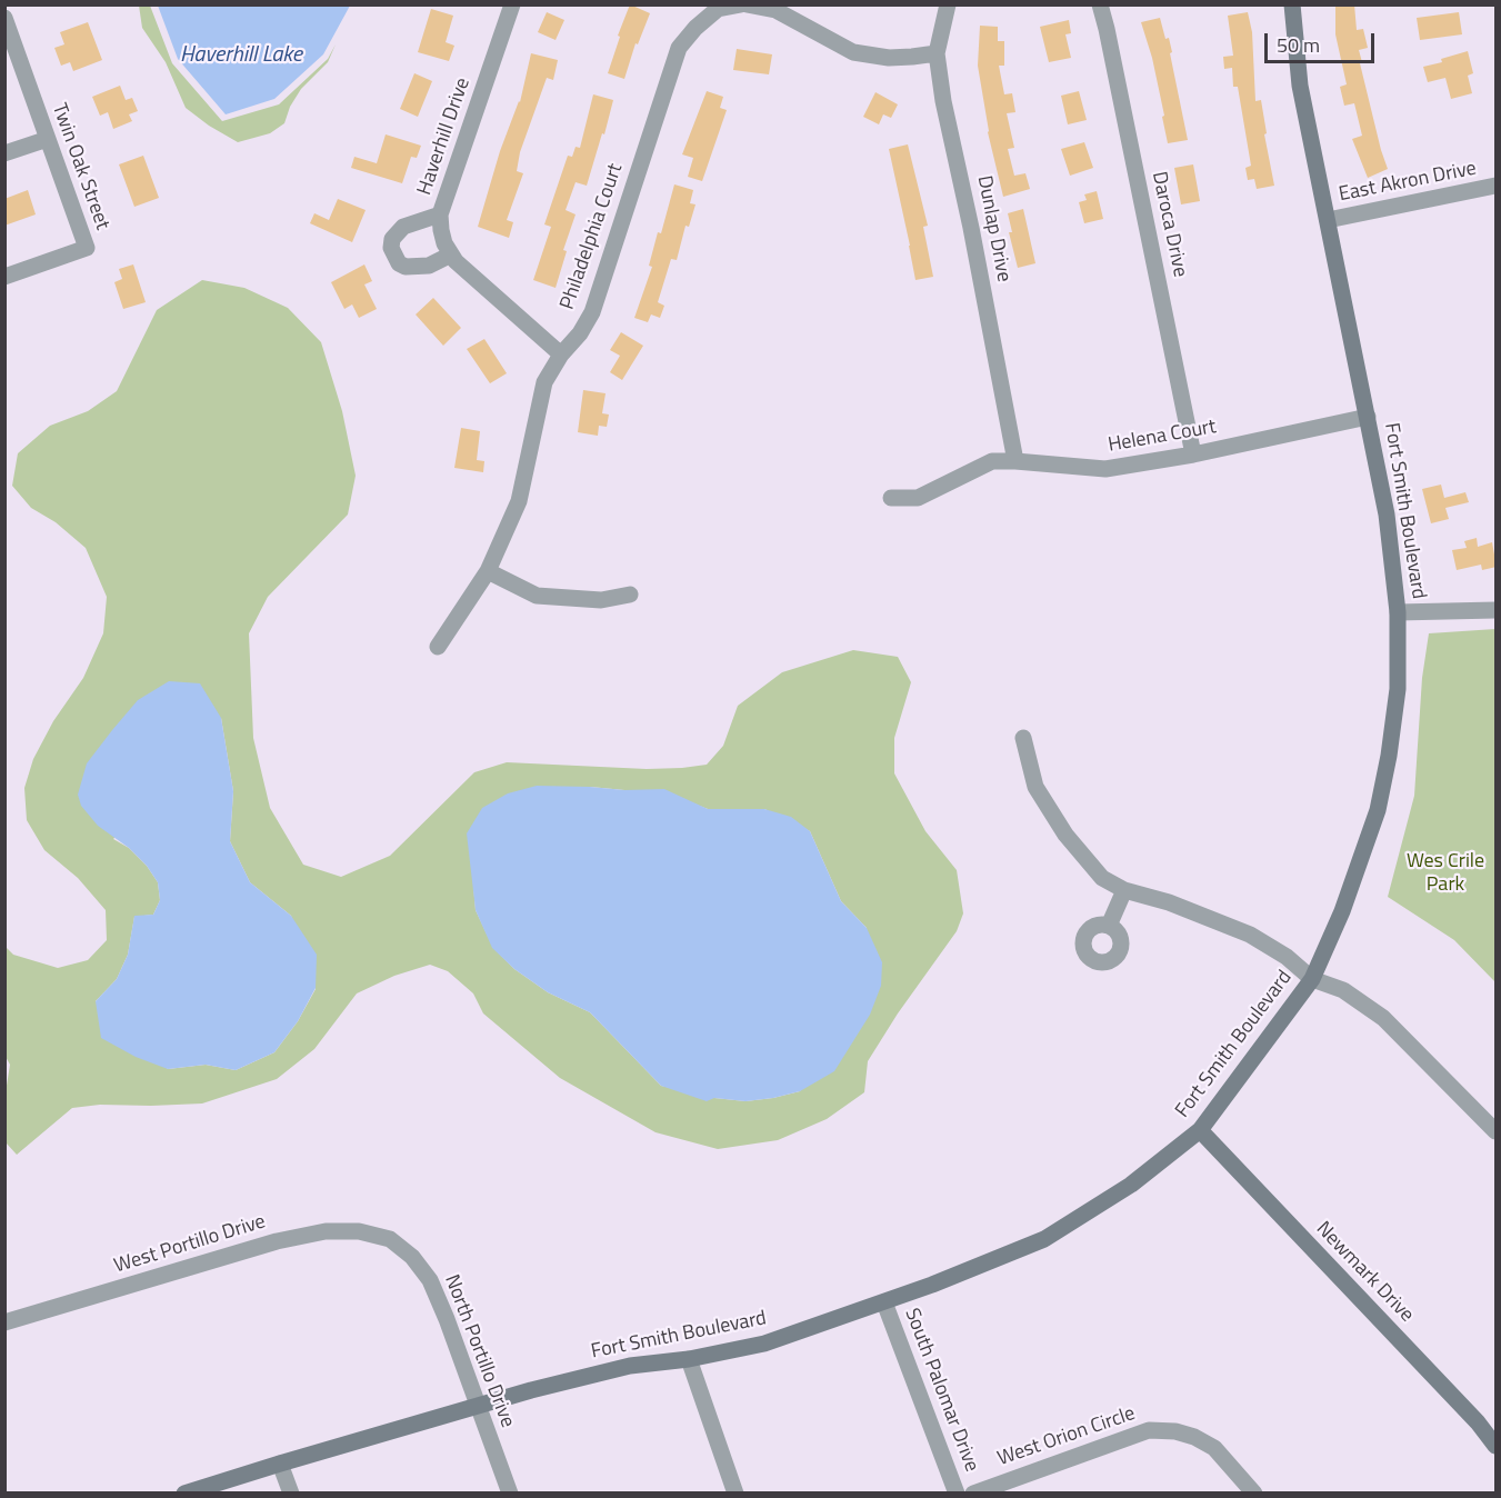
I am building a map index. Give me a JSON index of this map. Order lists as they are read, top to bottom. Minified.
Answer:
{"streets":{"street":["Haverhill Drive","Twin Oak Street","East Akron Drive","Daroca Drive","Dunlap Drive","Philadelphia Court","Helena Court","Fort Smith Boulevard","West Portillo Drive","Newmark Drive","North Portillo Drive","South Palomar Drive","West Orion Circle"]},"crossings":[["East Akron Drive","Fort Smith Boulevard"],["Daroca Drive","Helena Court"],["Dunlap Drive","Helena Court"],["Helena Court","Fort Smith Boulevard"],["Fort Smith Boulevard","Newmark Drive"],["Fort Smith Boulevard","North Portillo Drive"],["Fort Smith Boulevard","South Palomar Drive"],["West Portillo Drive","North Portillo Drive"]],"water":["Haverhill Lake"],"parks":["Wes Crile Park"],"scale_bar":"50 m"}
